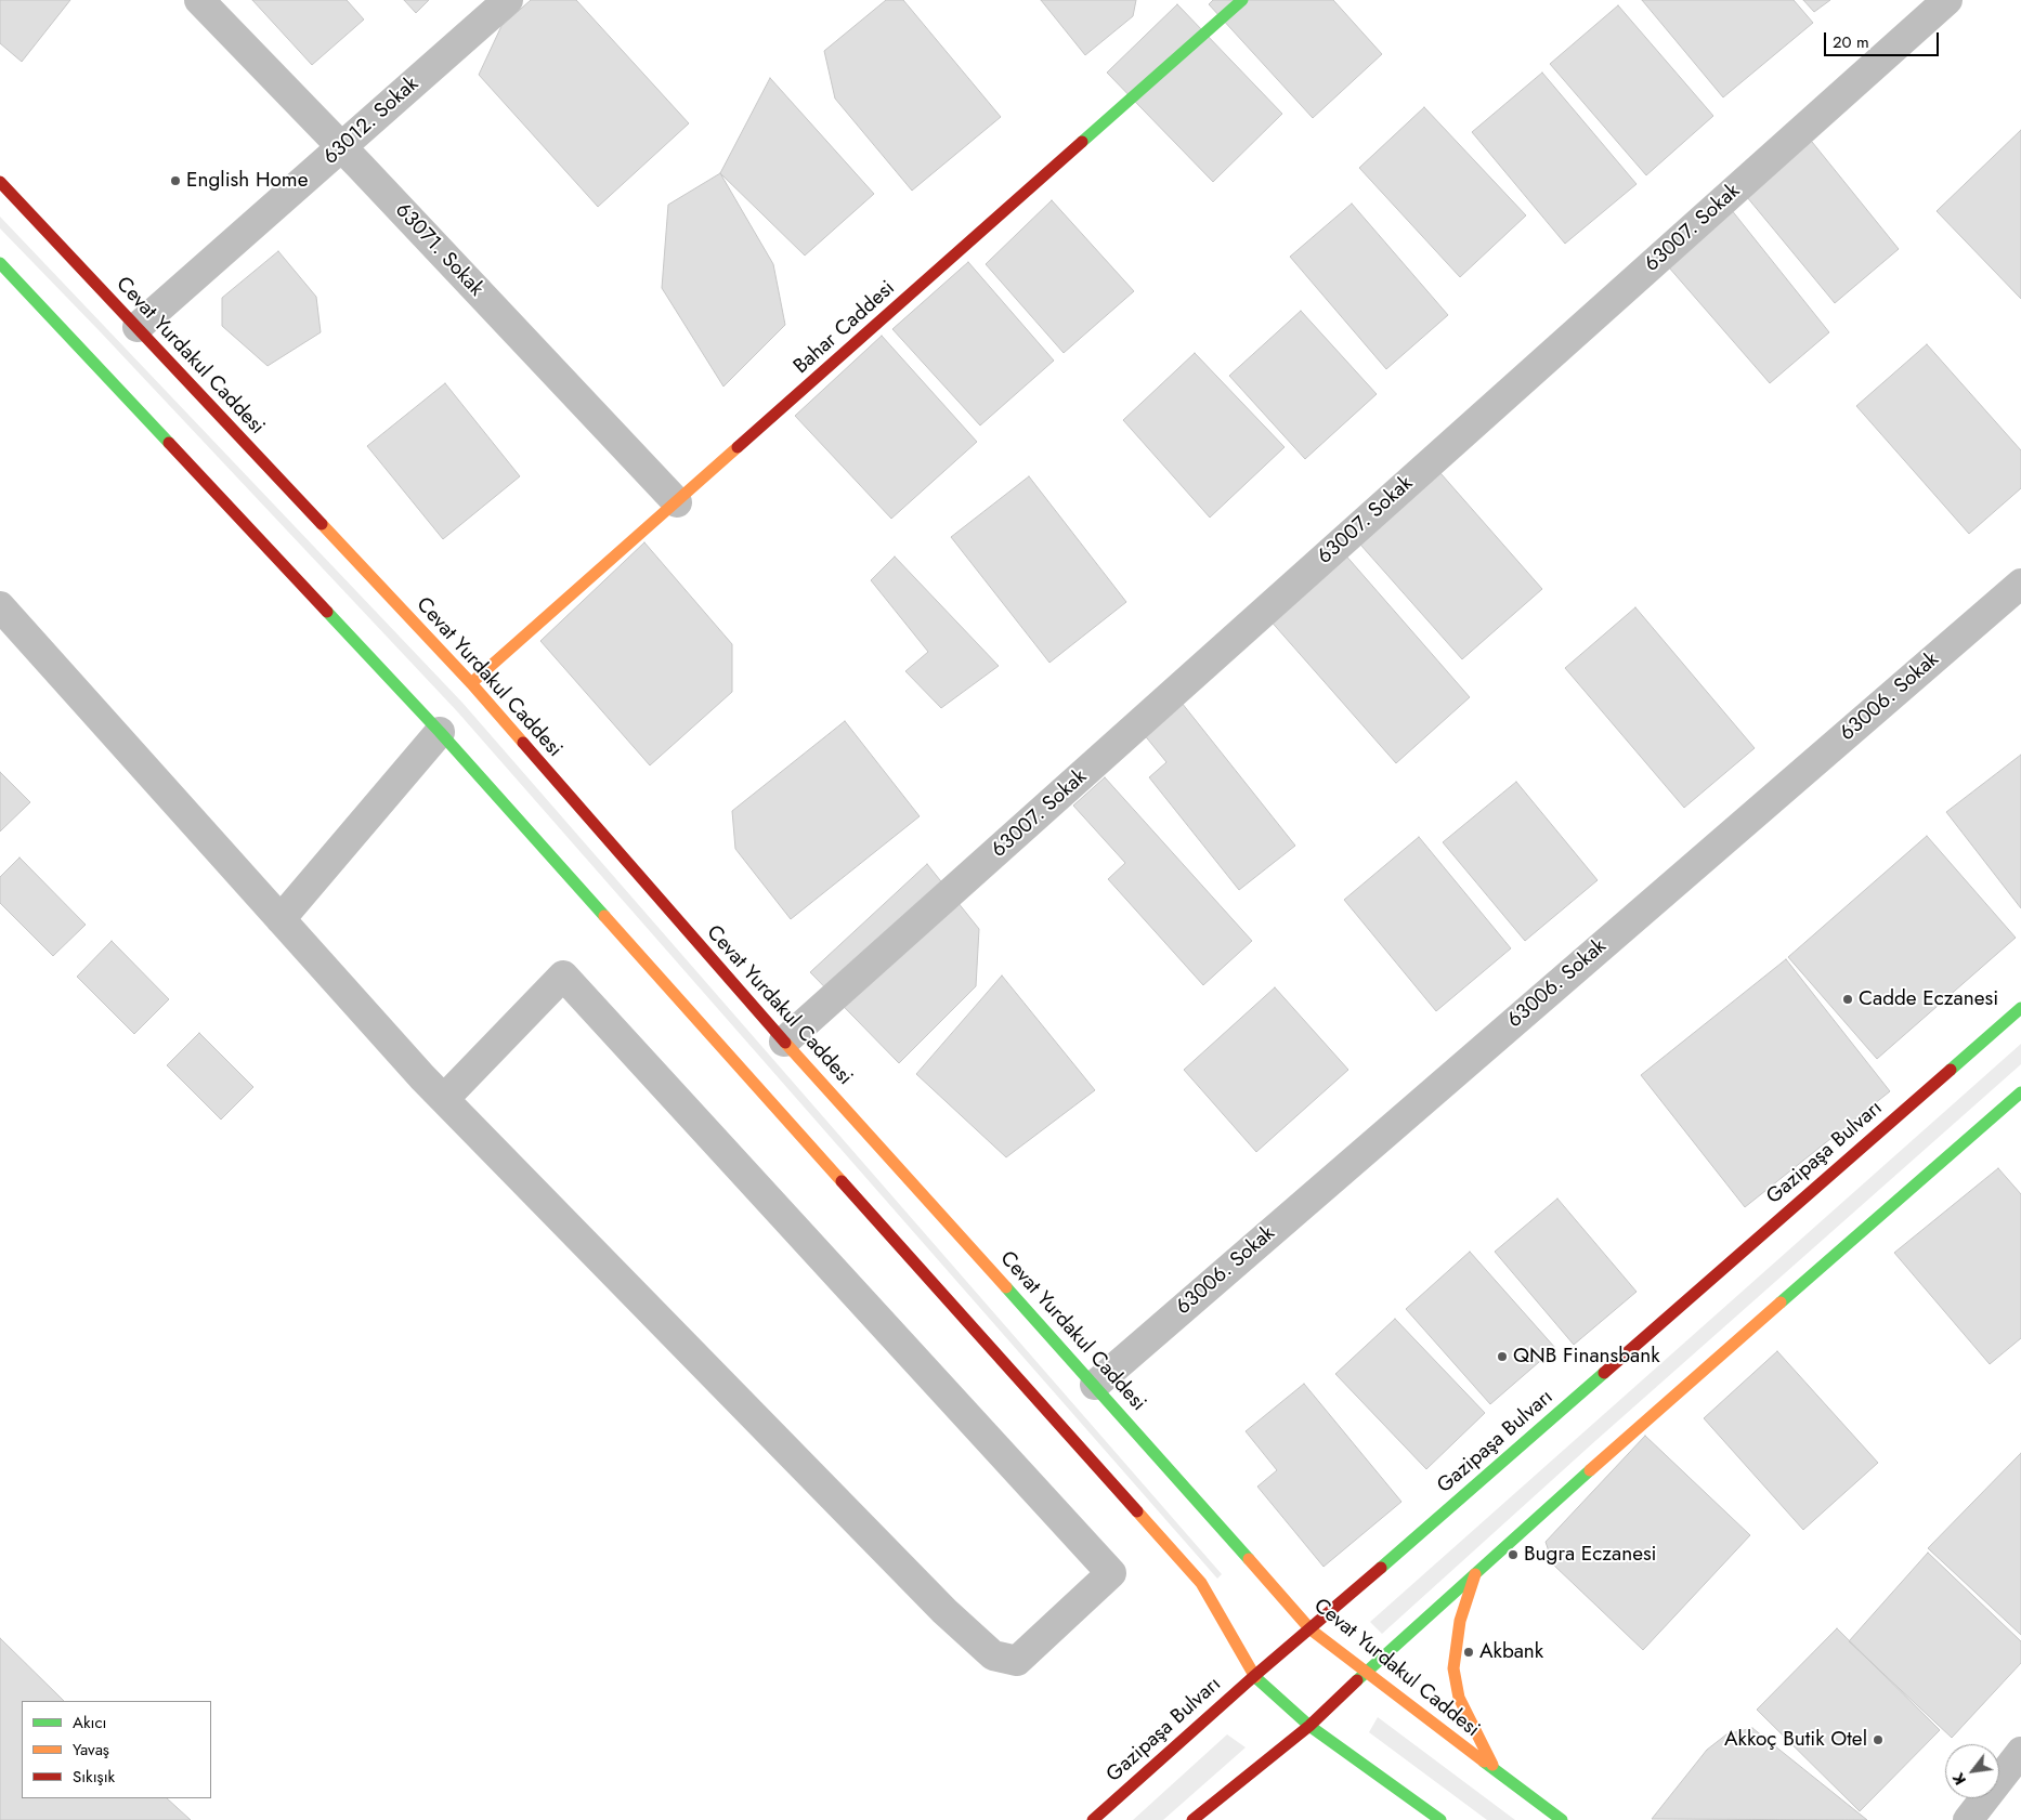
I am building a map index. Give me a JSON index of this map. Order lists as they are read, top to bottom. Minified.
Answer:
{"streets":{"main road":["Bahar Caddesi","Cevat Yurdakul Caddesi","Gazipaşa Bulvarı"],"street":["63012. Sokak","63007. Sokak","63071. Sokak","63006. Sokak"]},"crossings":[["63012. Sokak","63071. Sokak"],["63012. Sokak","Cevat Yurdakul Caddesi"],["63007. Sokak","Cevat Yurdakul Caddesi"],["63071. Sokak","Bahar Caddesi"],["Bahar Caddesi","Cevat Yurdakul Caddesi"],["Cevat Yurdakul Caddesi","63006. Sokak"],["Cevat Yurdakul Caddesi","Gazipaşa Bulvarı"]],"places":["English Home","Cadde Eczanesi","QNB Finansbank","Bugra Eczanesi","Akbank","Akkoç Butik Otel"],"legend":["Akıcı","Yavaş","Sıkışık"],"scale_bar":"20 m","north":"bottom left"}
